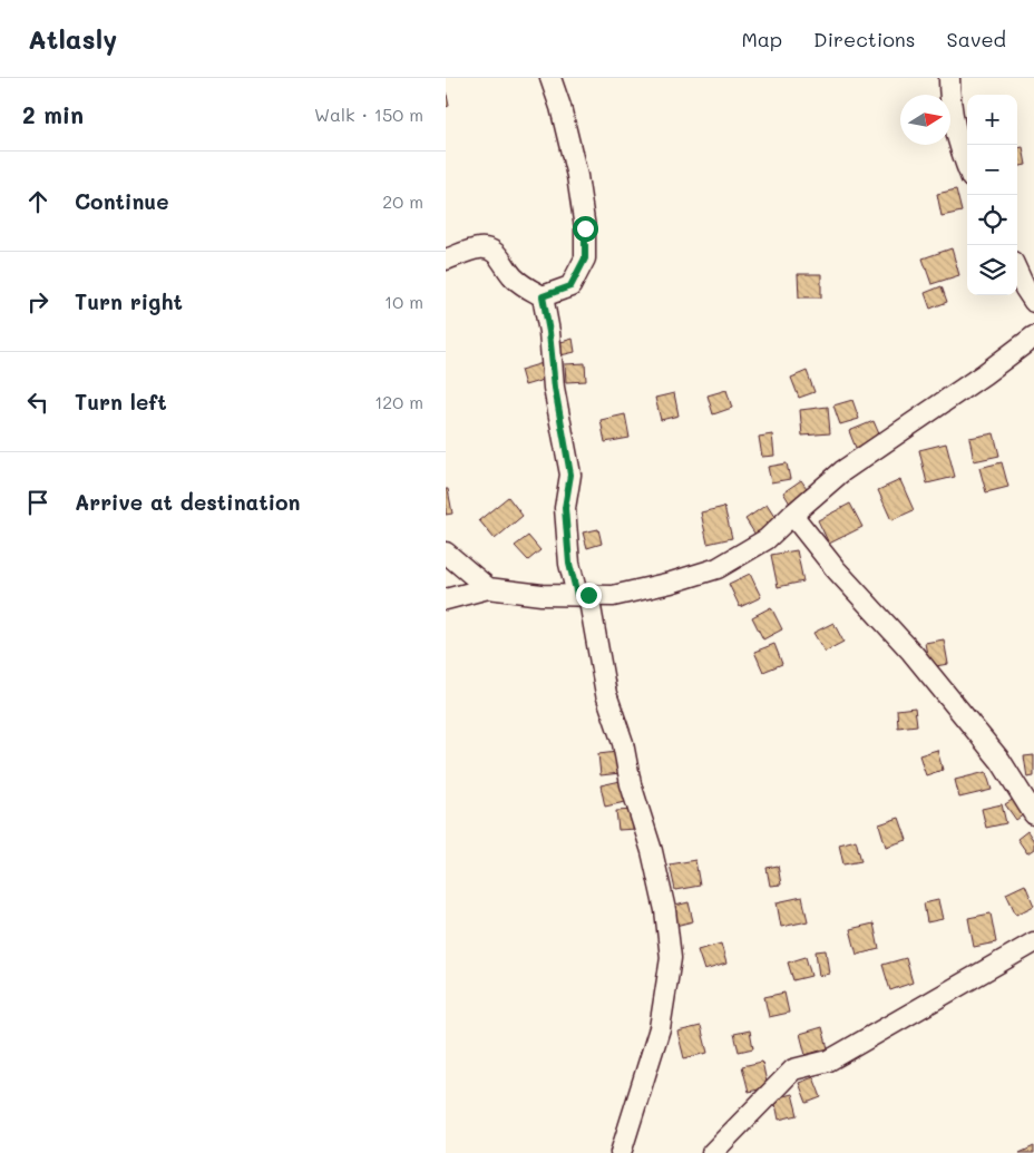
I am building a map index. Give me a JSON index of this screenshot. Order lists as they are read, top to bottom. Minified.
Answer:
{"north":"right","page":{"header":"Atlasly","nav":["Map","Directions","Saved"],"heading":["2 min","Walk · 150 m"],"map_buttons":["+","−"],"list":[["Continue","20 m"],["Turn right","10 m"],["Turn left","120 m"],"Arrive at destination"]}}
